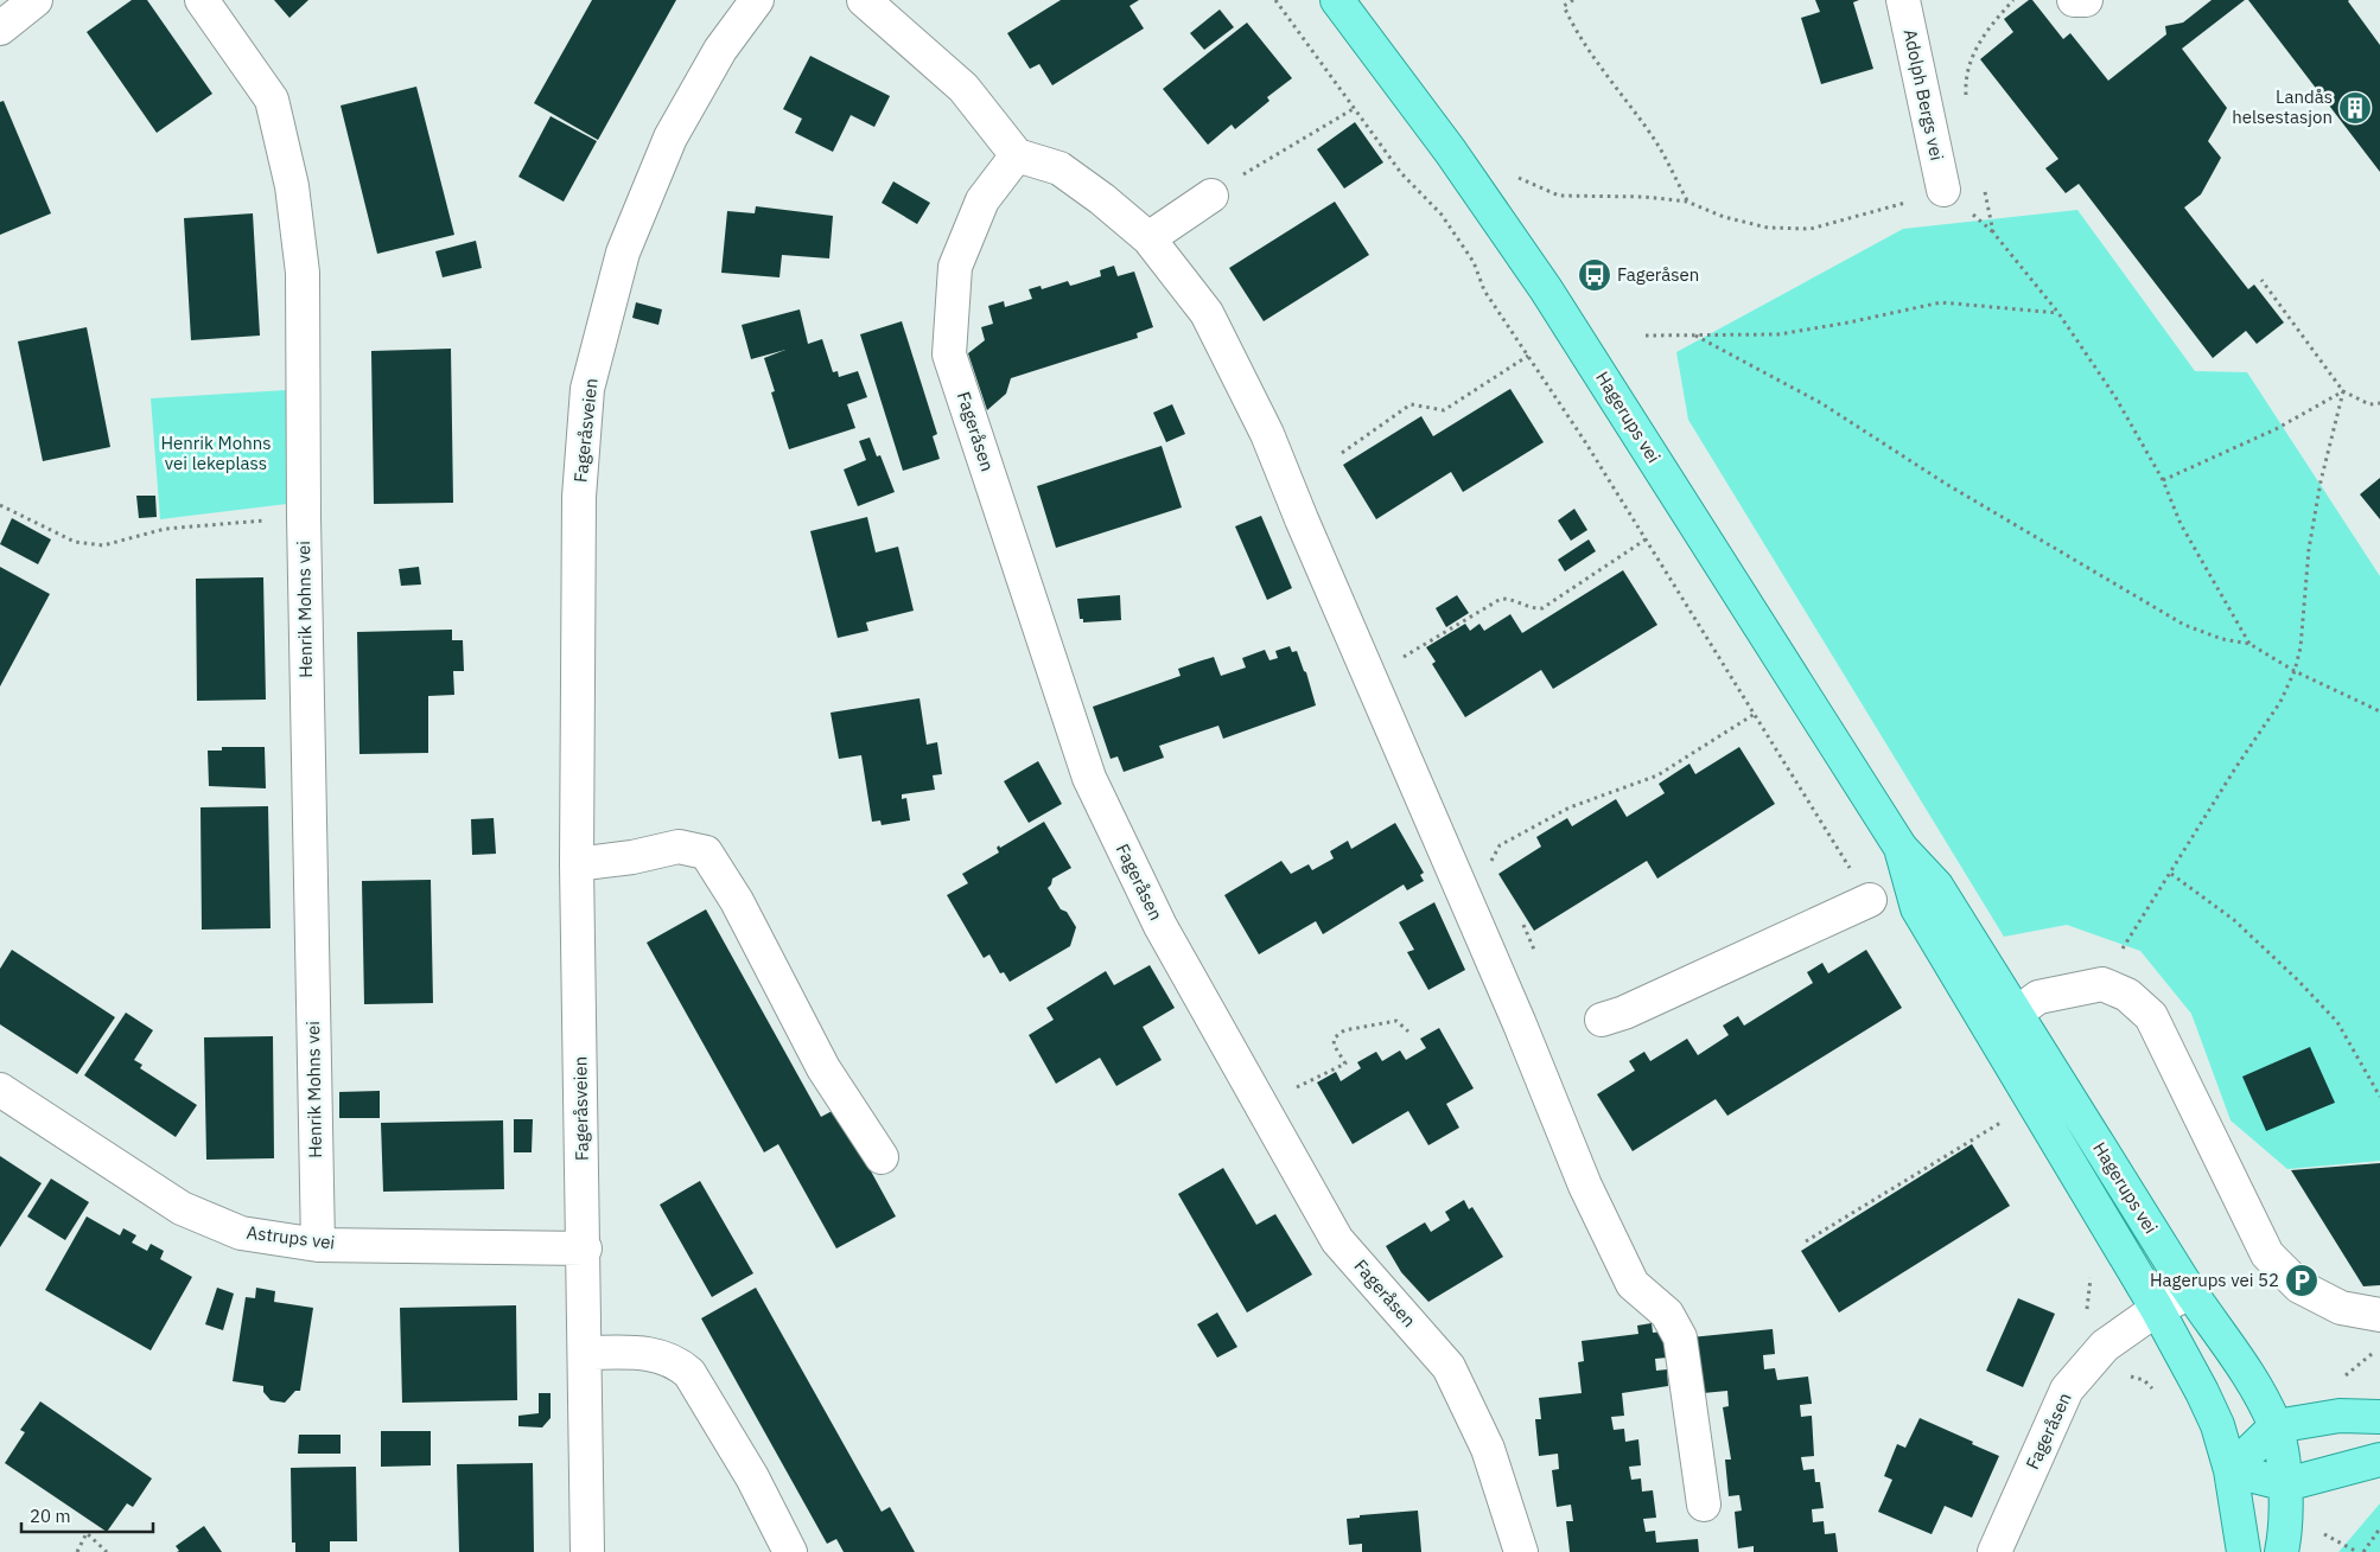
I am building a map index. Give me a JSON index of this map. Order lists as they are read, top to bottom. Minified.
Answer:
{"streets":{"main road":["Hagerups vei"],"street":["Adolph Bergs vei","Fageråsveien","Fageråsen","Henrik Mohns vei","Astrups vei"]},"crossings":[["Hagerups vei","Fageråsen"],["Fageråsveien","Astrups vei"],["Henrik Mohns vei","Astrups vei"]],"parks":["Henrik Mohns vei lekeplass"],"places":{"building":["Landås helsestasjon"],"bus stop":["Fageråsen"],"parking":["Hagerups vei 52"]},"scale_bar":"20 m"}
